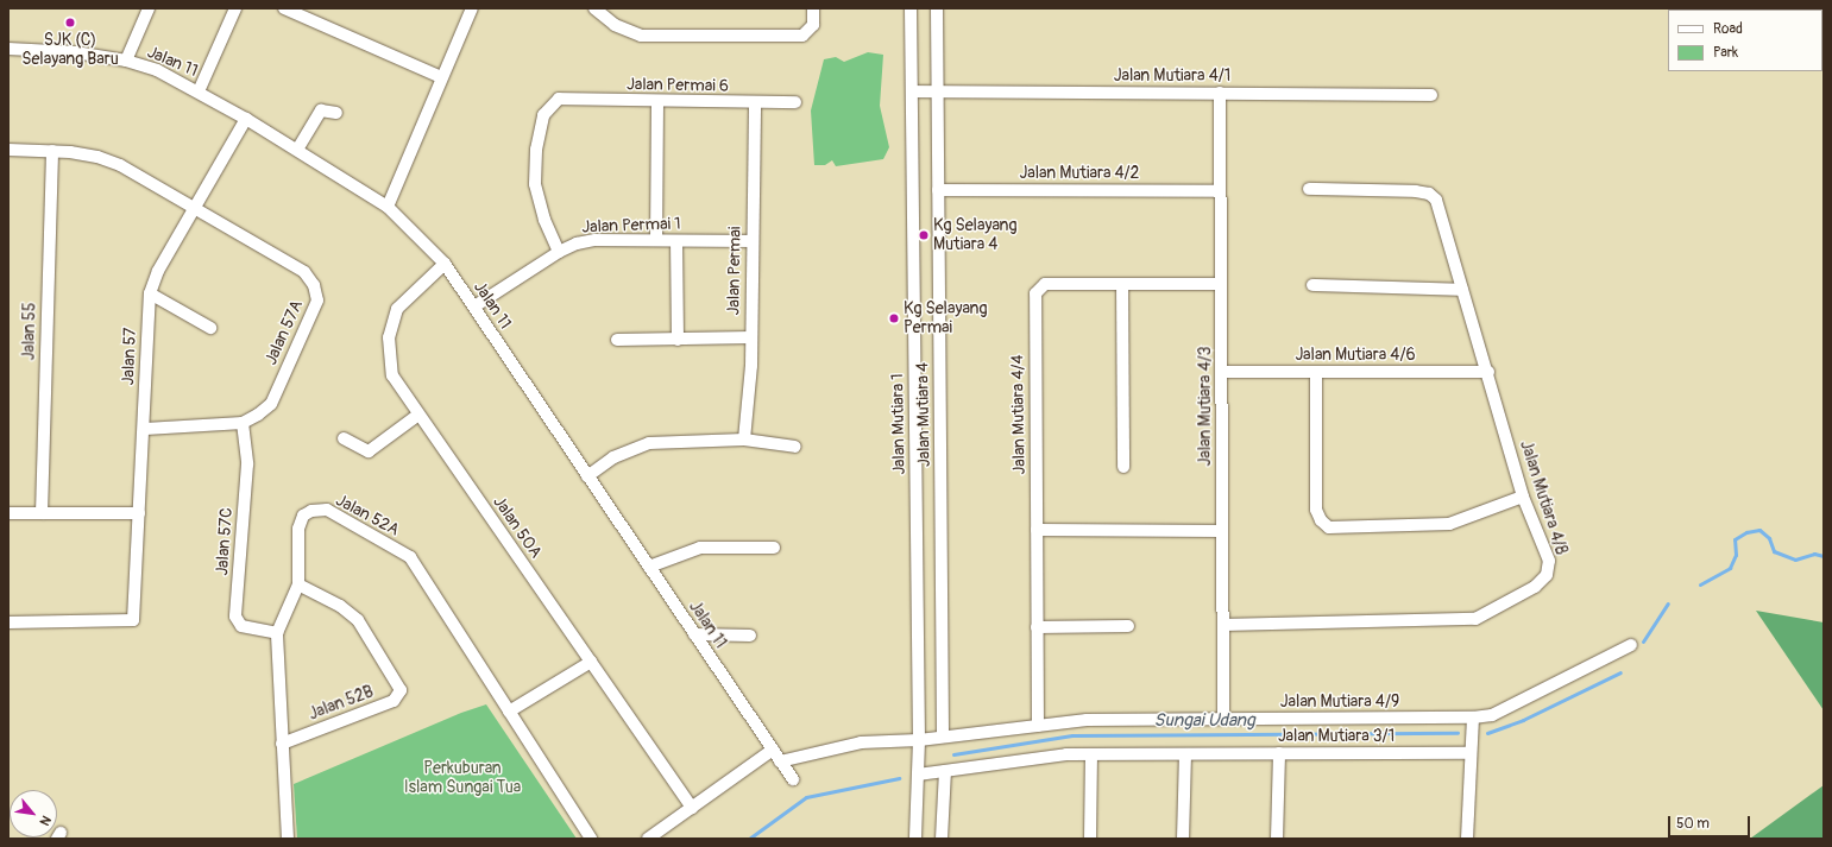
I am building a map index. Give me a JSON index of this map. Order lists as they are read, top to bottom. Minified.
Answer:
{"streets":{"street":["Jalan 11","Jalan Mutiara 4/1","Jalan Permai 6","Jalan Mutiara 4/2","Jalan Permai 1","Jalan Permai","Jalan 55","Jalan 57A","Jalan Mutiara 4/6","Jalan 57","Jalan Mutiara 4/3","Jalan Mutiara 4","Jalan Mutiara 4/4","Jalan Mutiara 1","Jalan Mutiara 4/8","Jalan 52A","Jalan 50A","Jalan 57C","Jalan Mutiara 4/9","Jalan 52B","Jalan Mutiara 3/1"]},"crossings":[["Jalan 11","Jalan Permai 1"],["Jalan 11","Jalan 57"],["Jalan 11","Jalan 50A"],["Jalan 11","Jalan Mutiara 4/9"],["Jalan Mutiara 4/1","Jalan Mutiara 4/3"],["Jalan Mutiara 4/1","Jalan Mutiara 4"],["Jalan Mutiara 4/1","Jalan Mutiara 1"],["Jalan Permai 6","Jalan Permai 1"],["Jalan Permai 6","Jalan Permai"],["Jalan Mutiara 4/2","Jalan Mutiara 4/3"],["Jalan Mutiara 4/2","Jalan Mutiara 4"],["Jalan Permai 1","Jalan Permai"],["Jalan 55","Jalan 57A"],["Jalan 57A","Jalan 57"],["Jalan 57A","Jalan 57C"],["Jalan Mutiara 4/6","Jalan Mutiara 4/3"],["Jalan Mutiara 4/6","Jalan Mutiara 4/8"],["Jalan Mutiara 4/3","Jalan Mutiara 4/4"],["Jalan Mutiara 4/3","Jalan Mutiara 4/8"],["Jalan Mutiara 4/3","Jalan Mutiara 4/9"],["Jalan Mutiara 4","Jalan Mutiara 4/9"],["Jalan Mutiara 4/4","Jalan Mutiara 4/9"],["Jalan Mutiara 1","Jalan Mutiara 4/9"],["Jalan Mutiara 1","Jalan Mutiara 3/1"],["Jalan 52A","Jalan 57C"],["Jalan 52A","Jalan 52B"]],"water":["Sungai Udang"],"parks":["Perkuburan Islam Sungai Tua"],"places":["SJK (C) Selayang Baru","Kg Selayang Mutiara 4","Kg Selayang Permai"],"legend":["Road","Park"],"scale_bar":"50 m","north":"bottom right"}
